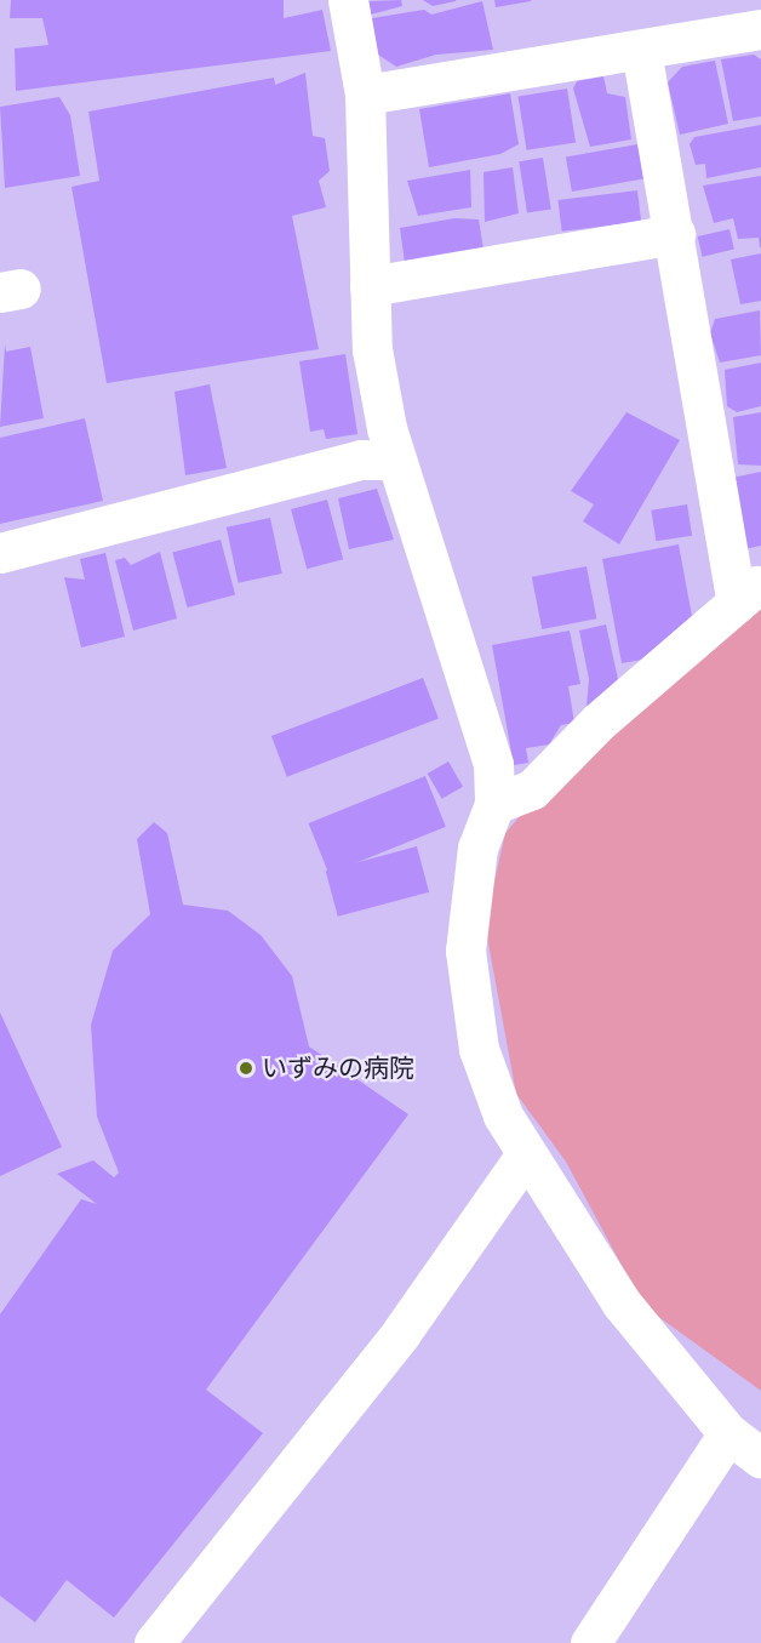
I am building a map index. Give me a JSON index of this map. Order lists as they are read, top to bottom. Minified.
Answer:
{"places":["いずみの病院"]}
